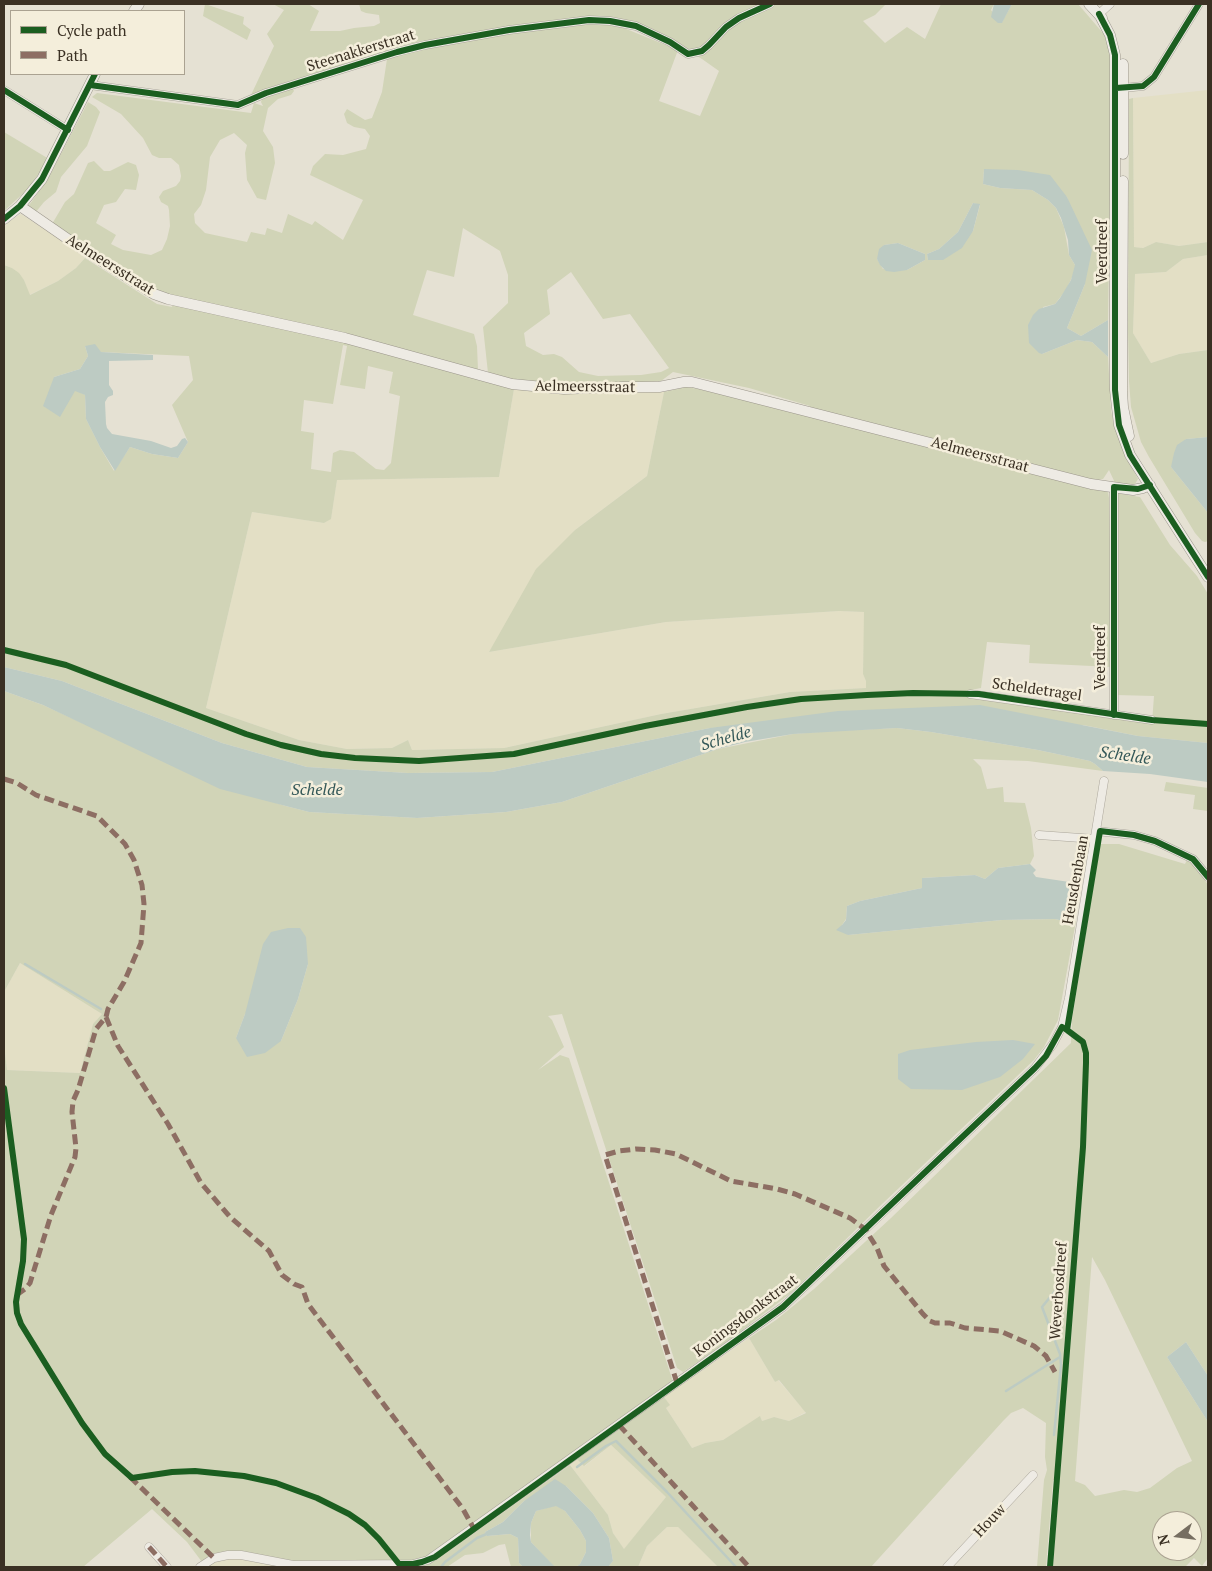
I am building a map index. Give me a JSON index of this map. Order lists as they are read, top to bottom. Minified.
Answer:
{"streets":{"street":["Steenakkerstraat","Veerdreef","Aelmeersstraat","Scheldetragel","Heusdenbaan","Koningsdonkstraat","Houw"],"cycle path":["Weverbosdreef"]},"crossings":[["Veerdreef","Aelmeersstraat"],["Veerdreef","Scheldetragel"],["Heusdenbaan","Koningsdonkstraat"]],"water":["Schelde"],"legend":["Cycle path","Path"],"north":"left"}
